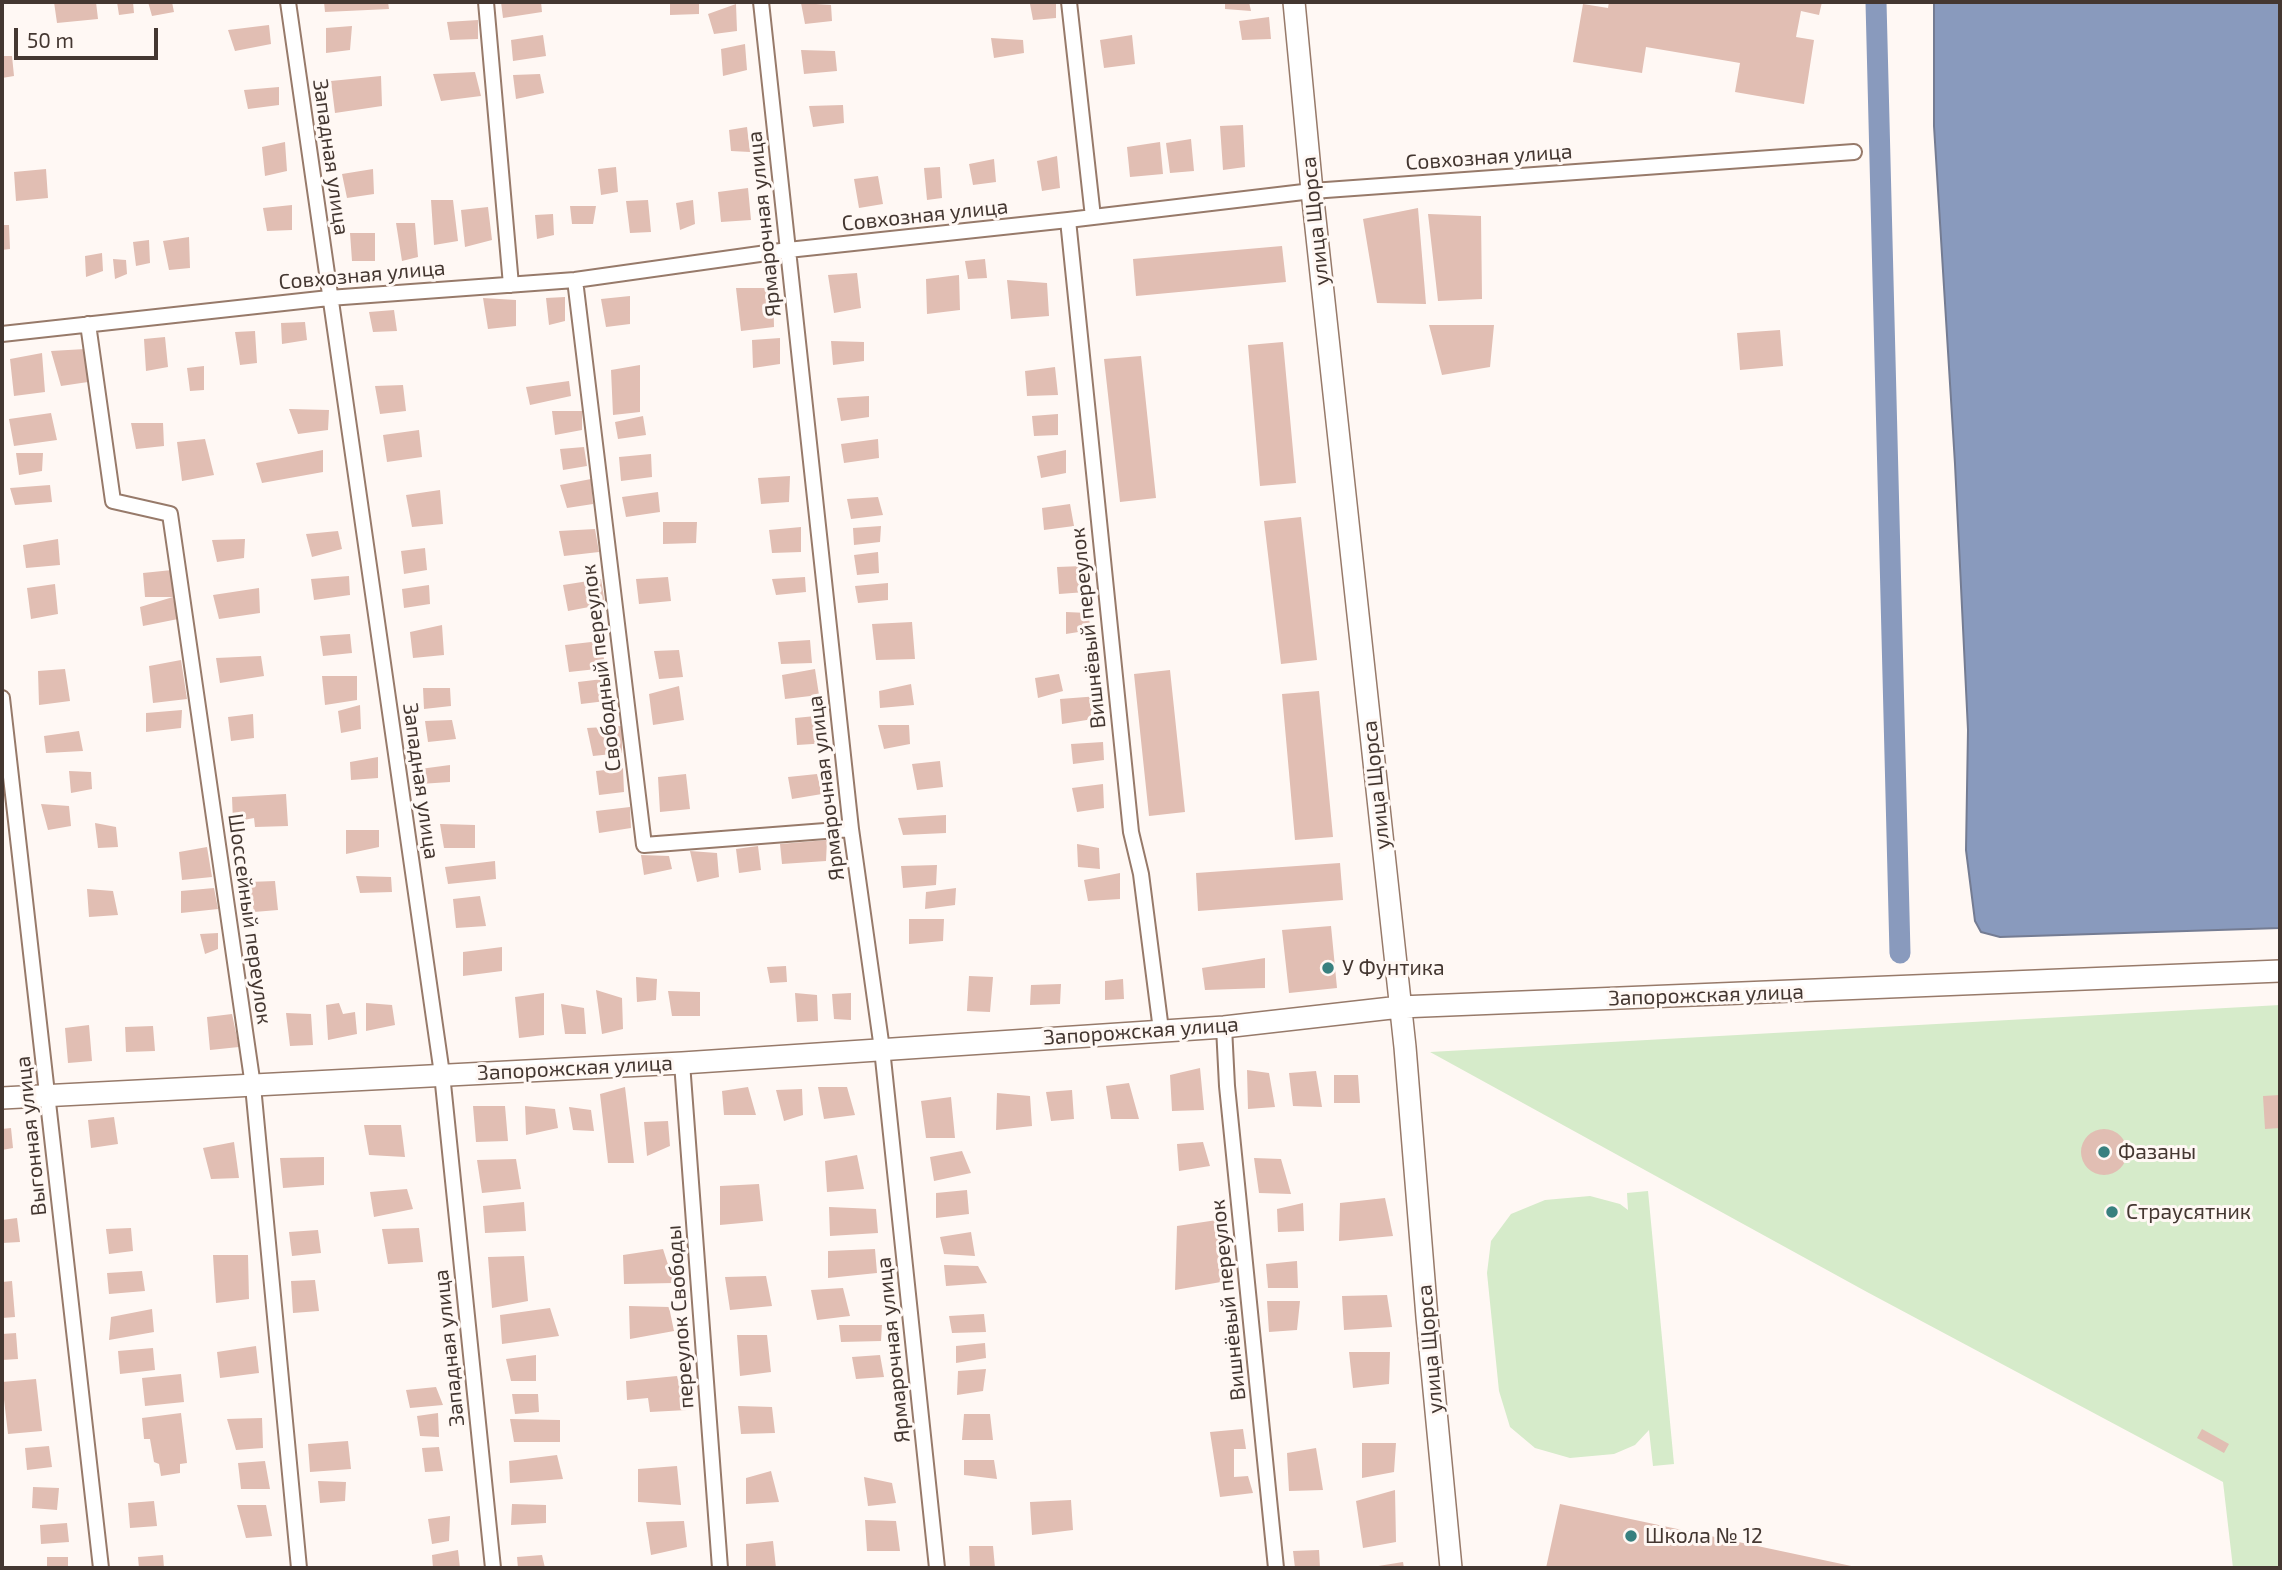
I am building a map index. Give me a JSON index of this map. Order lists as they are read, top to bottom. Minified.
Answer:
{"streets":{"street":["Западная улица","Совхозная улица","улица Щорса","Ярмарочная улица","Вишнёвый переулок","Свободный переулок","Шоссейный переулок","Запорожская улица","Выгонная улица","переулок Свободы"]},"crossings":[["Западная улица","Совхозная улица"],["Западная улица","Запорожская улица"],["Совхозная улица","улица Щорса"],["Совхозная улица","Ярмарочная улица"],["Совхозная улица","Вишнёвый переулок"],["Совхозная улица","Свободный переулок"],["Совхозная улица","Шоссейный переулок"],["улица Щорса","Запорожская улица"],["Ярмарочная улица","Свободный переулок"],["Ярмарочная улица","Запорожская улица"],["Вишнёвый переулок","Запорожская улица"],["Шоссейный переулок","Запорожская улица"],["Запорожская улица","Выгонная улица"],["Запорожская улица","переулок Свободы"]],"places":["У Фунтика","Фазаны","Страусятник","Школа № 12"],"scale_bar":"50 m"}
